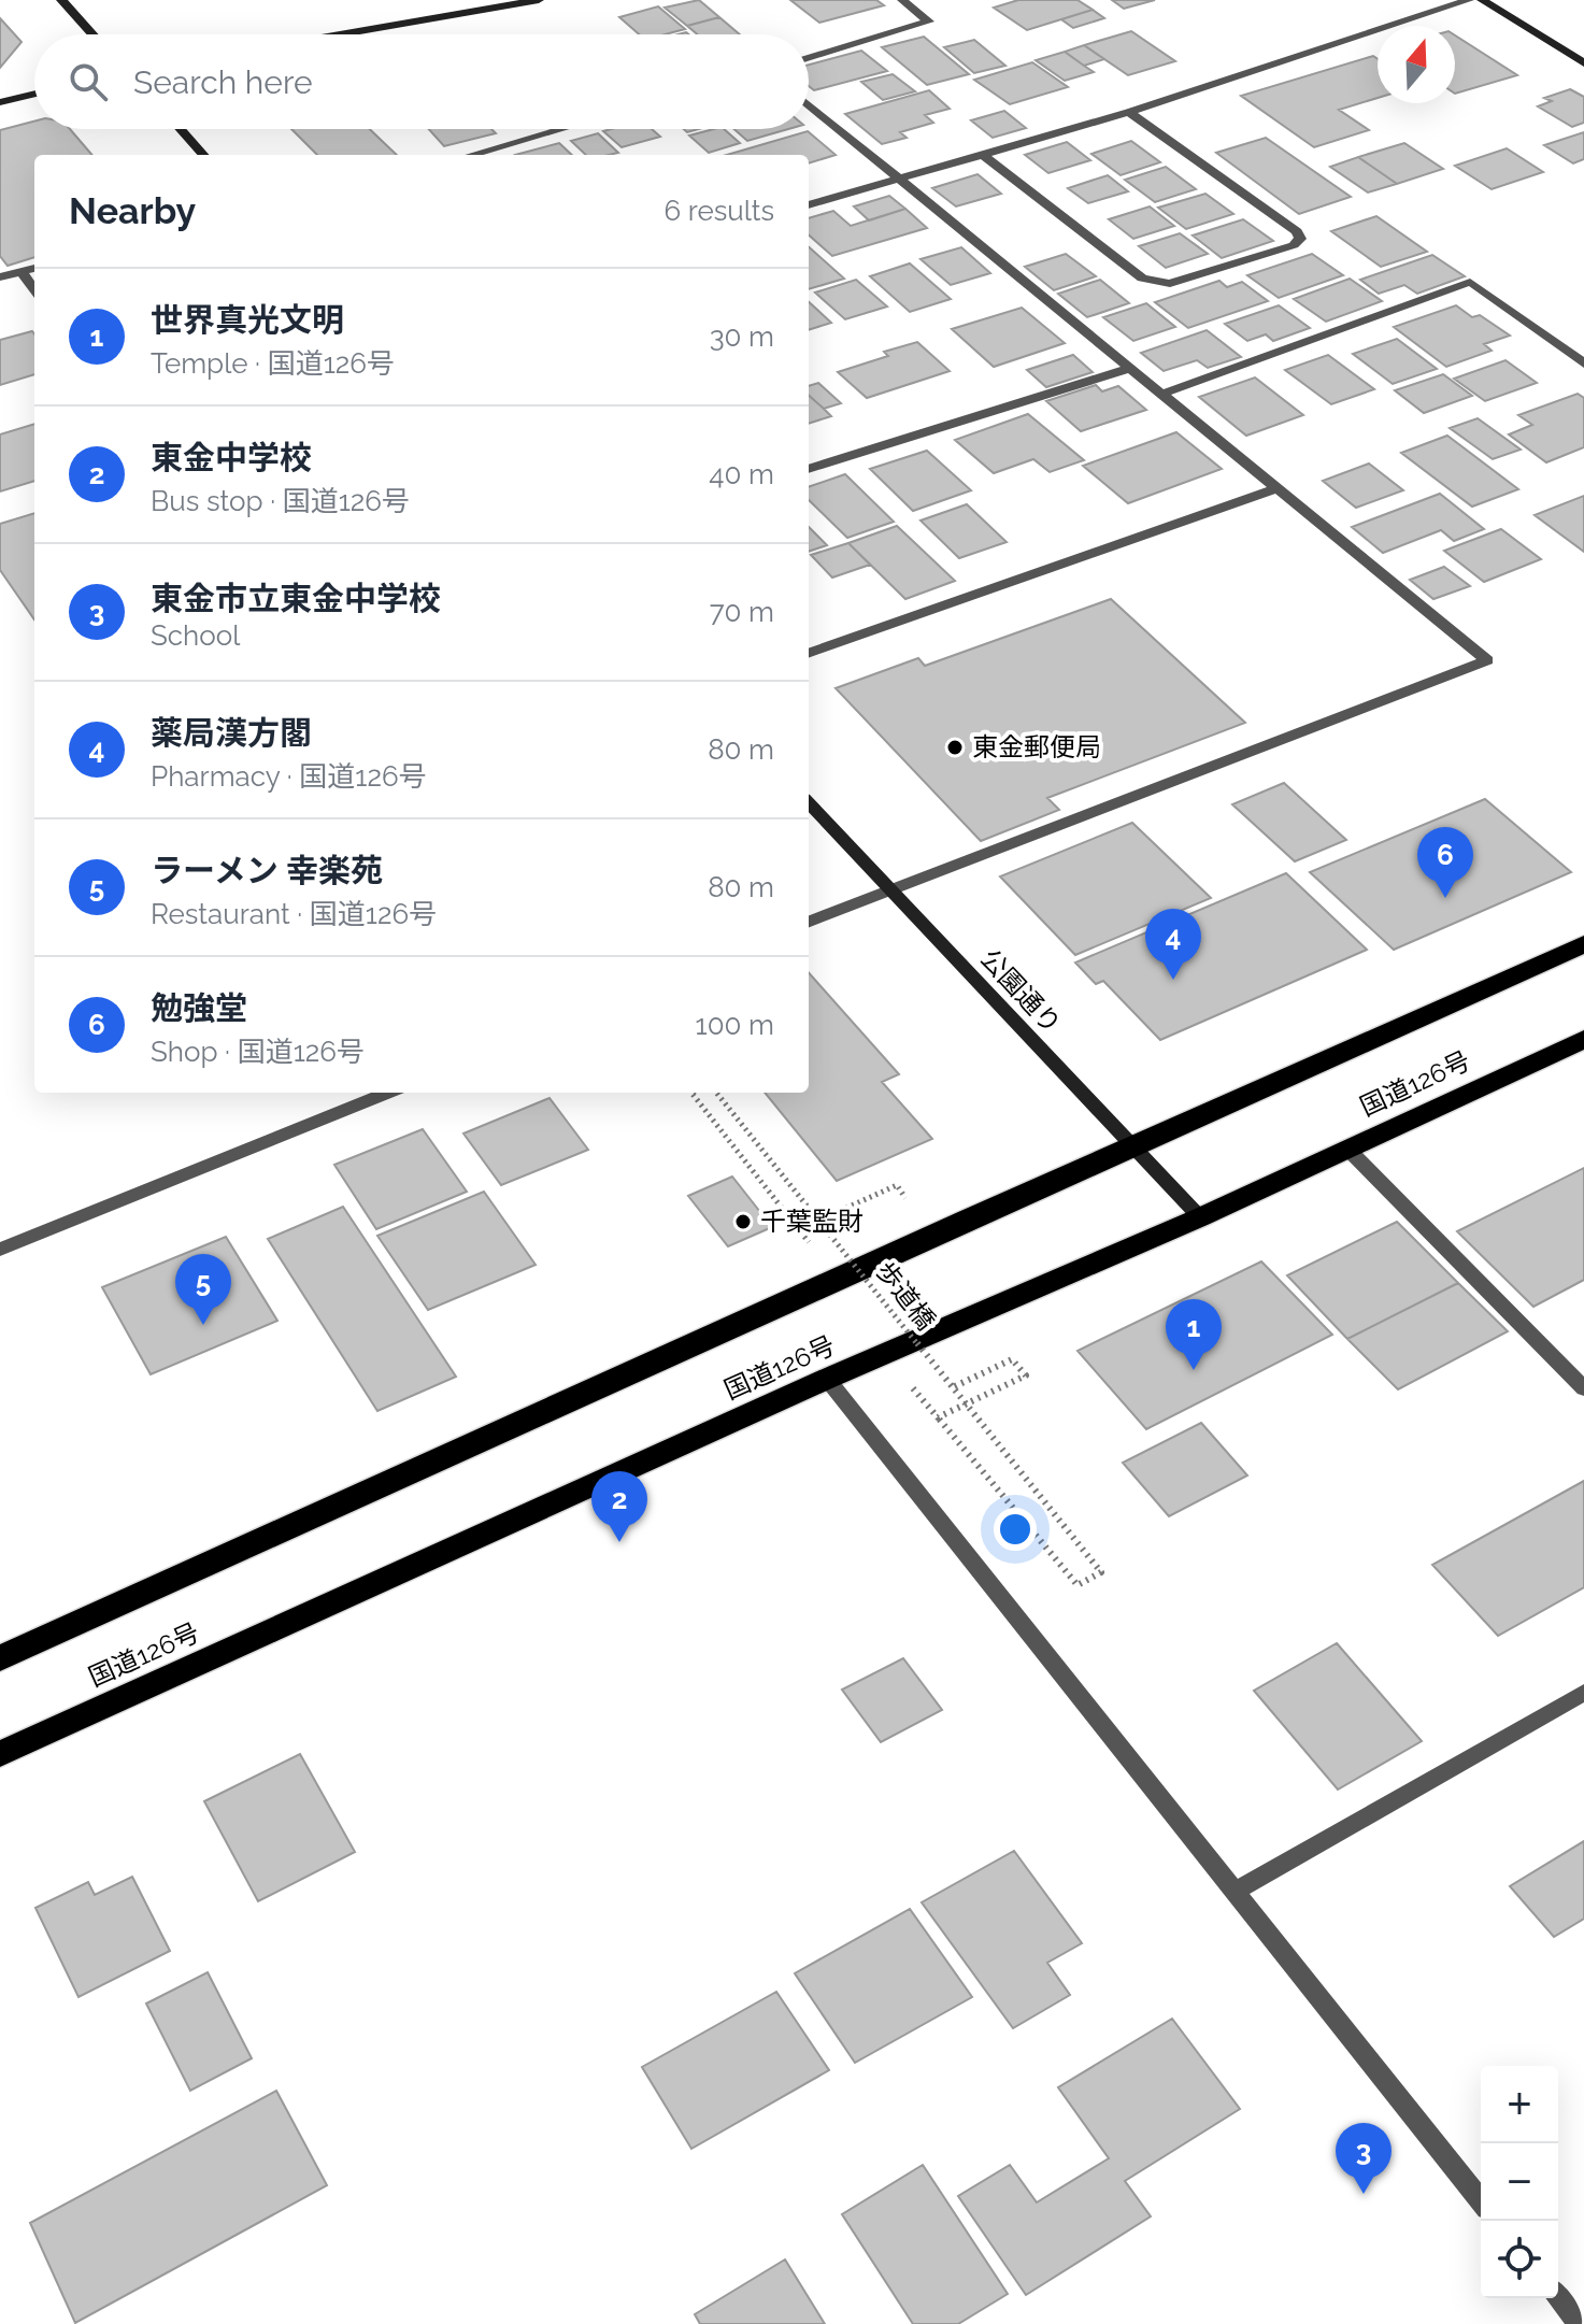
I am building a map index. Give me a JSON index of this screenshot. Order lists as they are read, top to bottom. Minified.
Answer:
{"streets":{"highway":["国道126号"],"street":["公園通り"],"path":["歩道橋"]},"crossings":[["公園通り","国道126号"]],"places":["東金郵便局","千葉監財"],"north":"top","page":{"search":"Search here","heading":["Nearby","6 results"],"list":[{"mark":"1","name":"世界真光文明","note":"Temple · 国道126号","value":"30 m"},{"mark":"2","name":"東金中学校","note":"Bus stop · 国道126号","value":"40 m"},{"mark":"3","name":"東金市立東金中学校","note":"School","value":"70 m"},{"mark":"4","name":"薬局漢方閣","note":"Pharmacy · 国道126号","value":"80 m"},{"mark":"5","name":"ラーメン 幸楽苑","note":"Restaurant · 国道126号","value":"80 m"},{"mark":"6","name":"勉強堂","note":"Shop · 国道126号","value":"100 m"}],"pins":["6","4","5","1","2","3"],"map_buttons":["+","−"]}}
